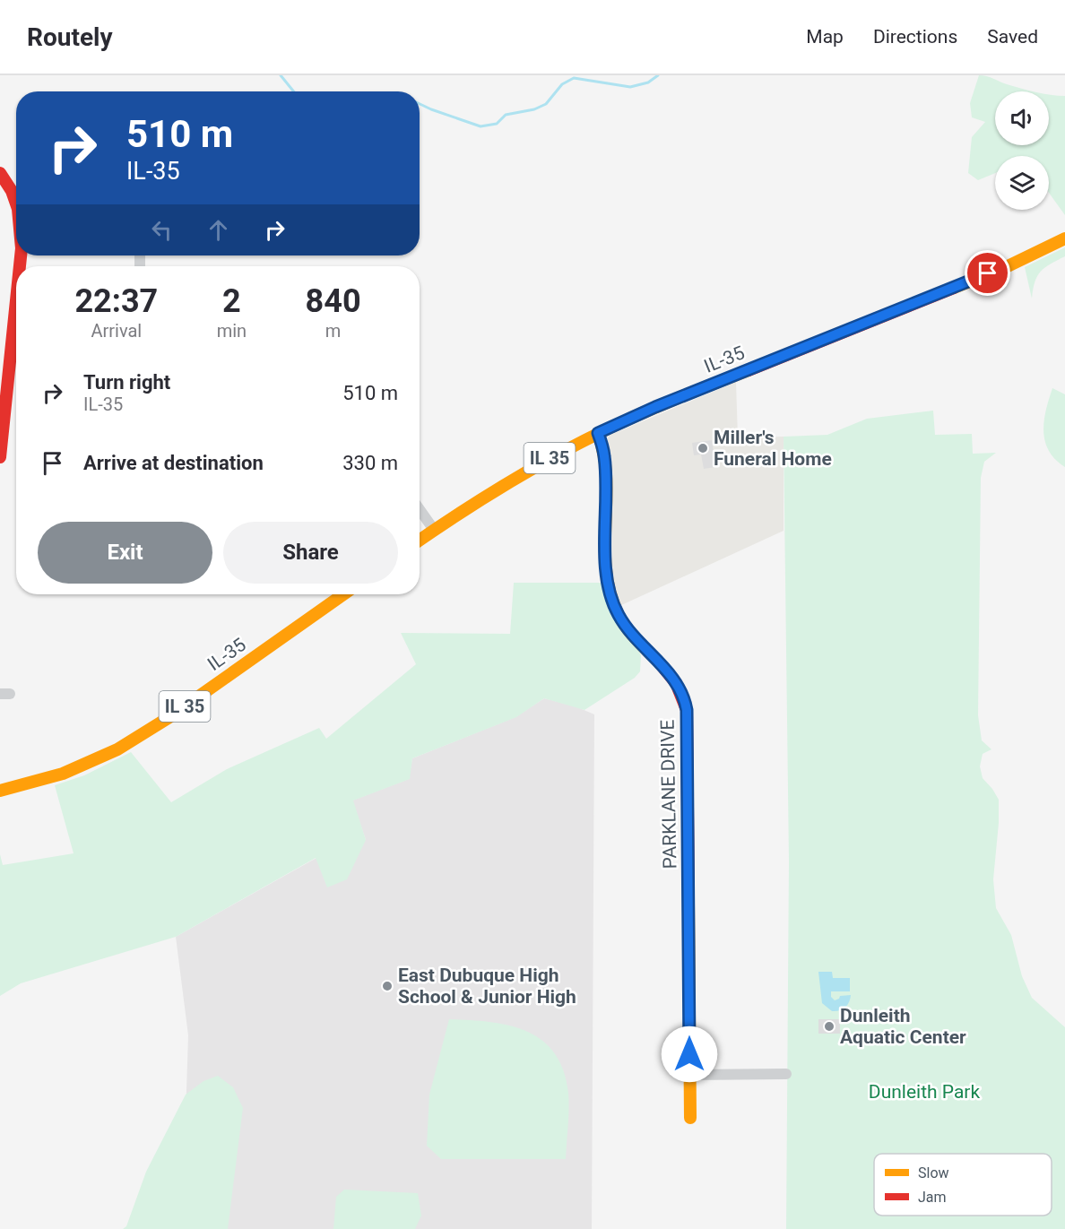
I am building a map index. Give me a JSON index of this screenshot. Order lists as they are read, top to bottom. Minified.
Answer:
{"streets":{"main road":["IL-35","IL 35","PARKLANE DRIVE"]},"crossings":[["IL-35","PARKLANE DRIVE"]],"parks":["Dunleith Park"],"places":["Miller's Funeral Home","East Dubuque High School & Junior High","Dunleith Aquatic Center"],"legend":["Slow","Jam"],"page":{"header":"Routely","nav":["Map","Directions","Saved"],"turn":["510 m","IL-35"],"eta":["22:37","Arrival","2","min","840","m"],"list":[{"name":"Turn right","note":"IL-35","value":"510 m"},{"name":"Arrive at destination","value":"330 m"}],"buttons":["Exit","Share"]}}
